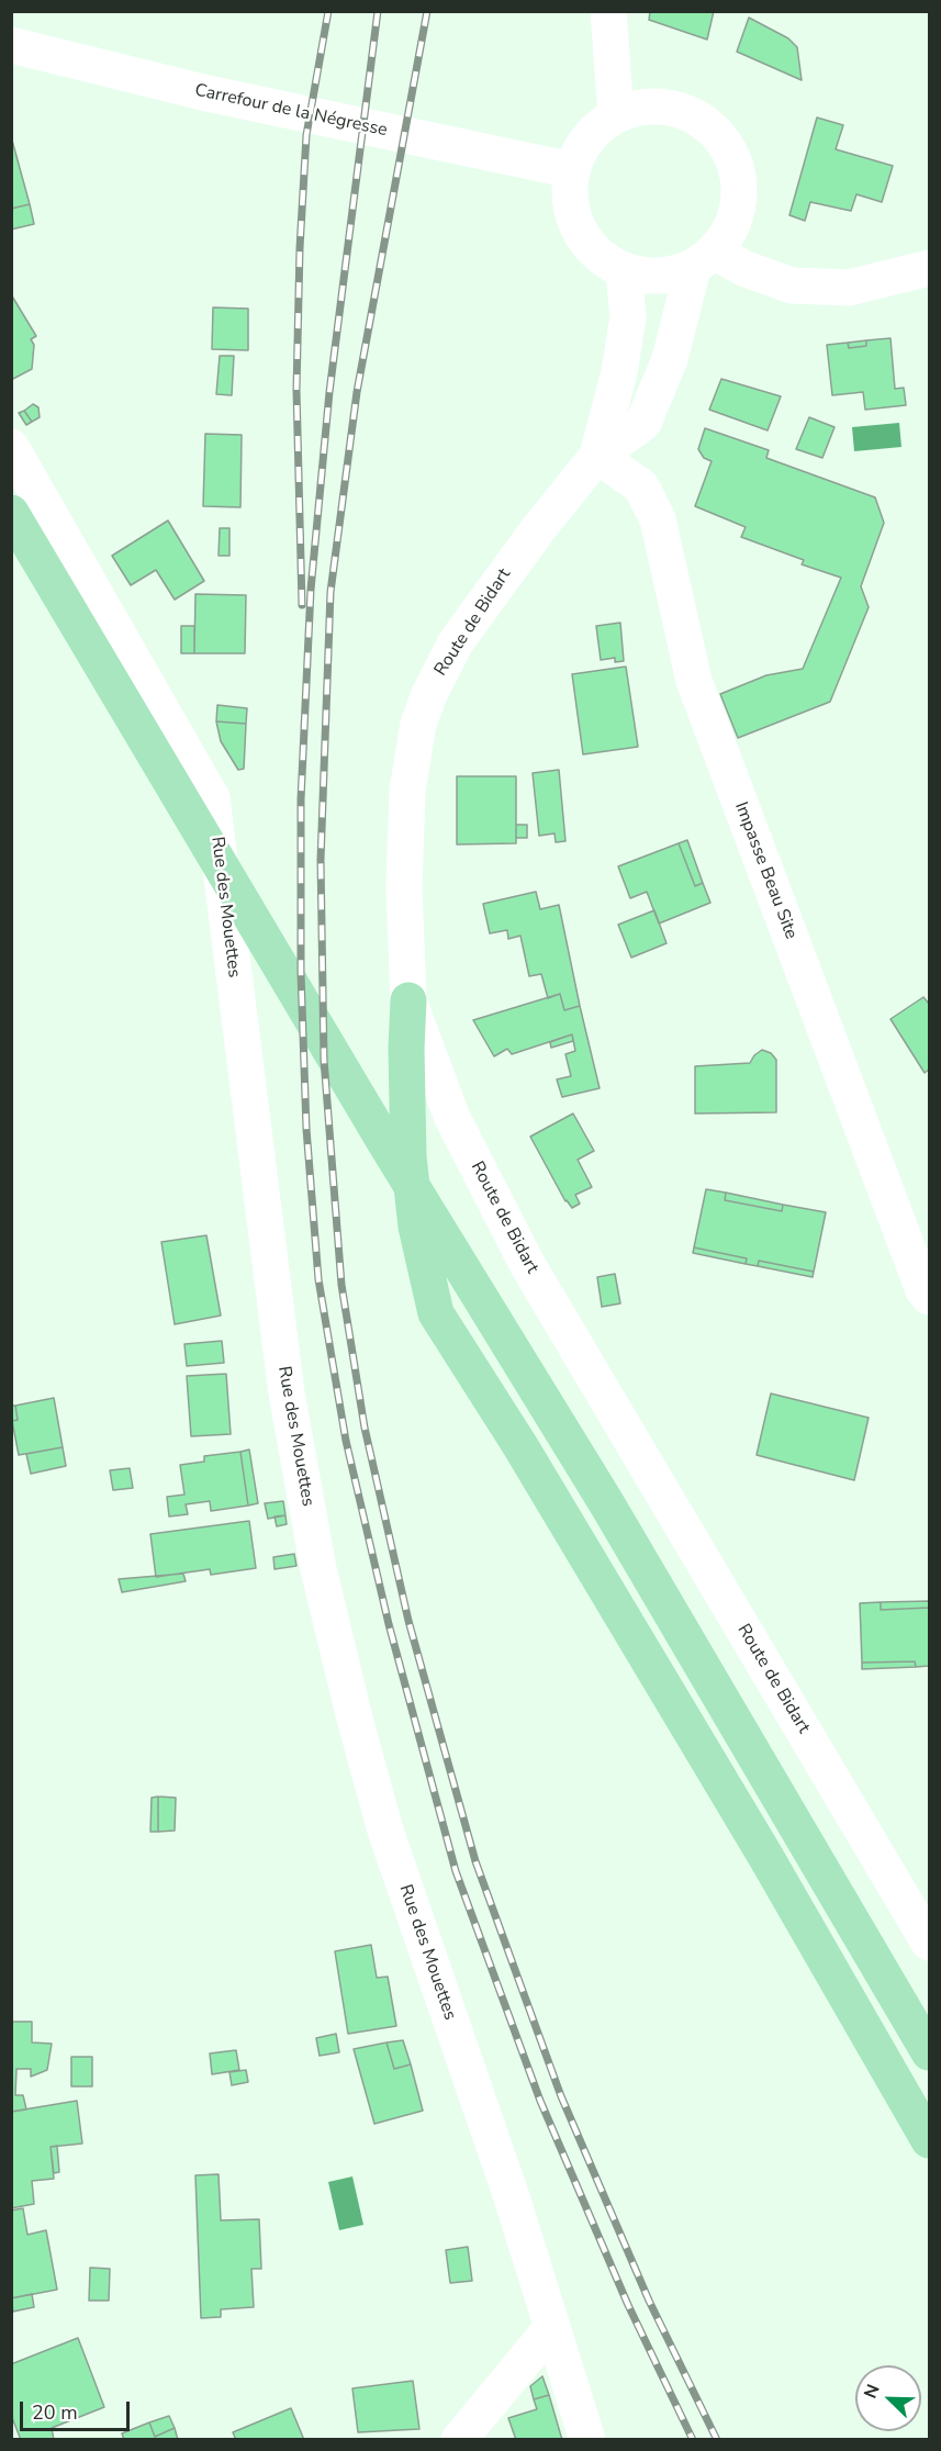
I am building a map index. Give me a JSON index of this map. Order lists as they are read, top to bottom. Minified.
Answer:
{"streets":{"main road":["Carrefour de la Négresse","Route de Bidart","Impasse Beau Site","Rue des Mouettes"]},"crossings":[["Carrefour de la Négresse","Route de Bidart"],["Route de Bidart","Impasse Beau Site"]],"scale_bar":"20 m","north":"top left"}
